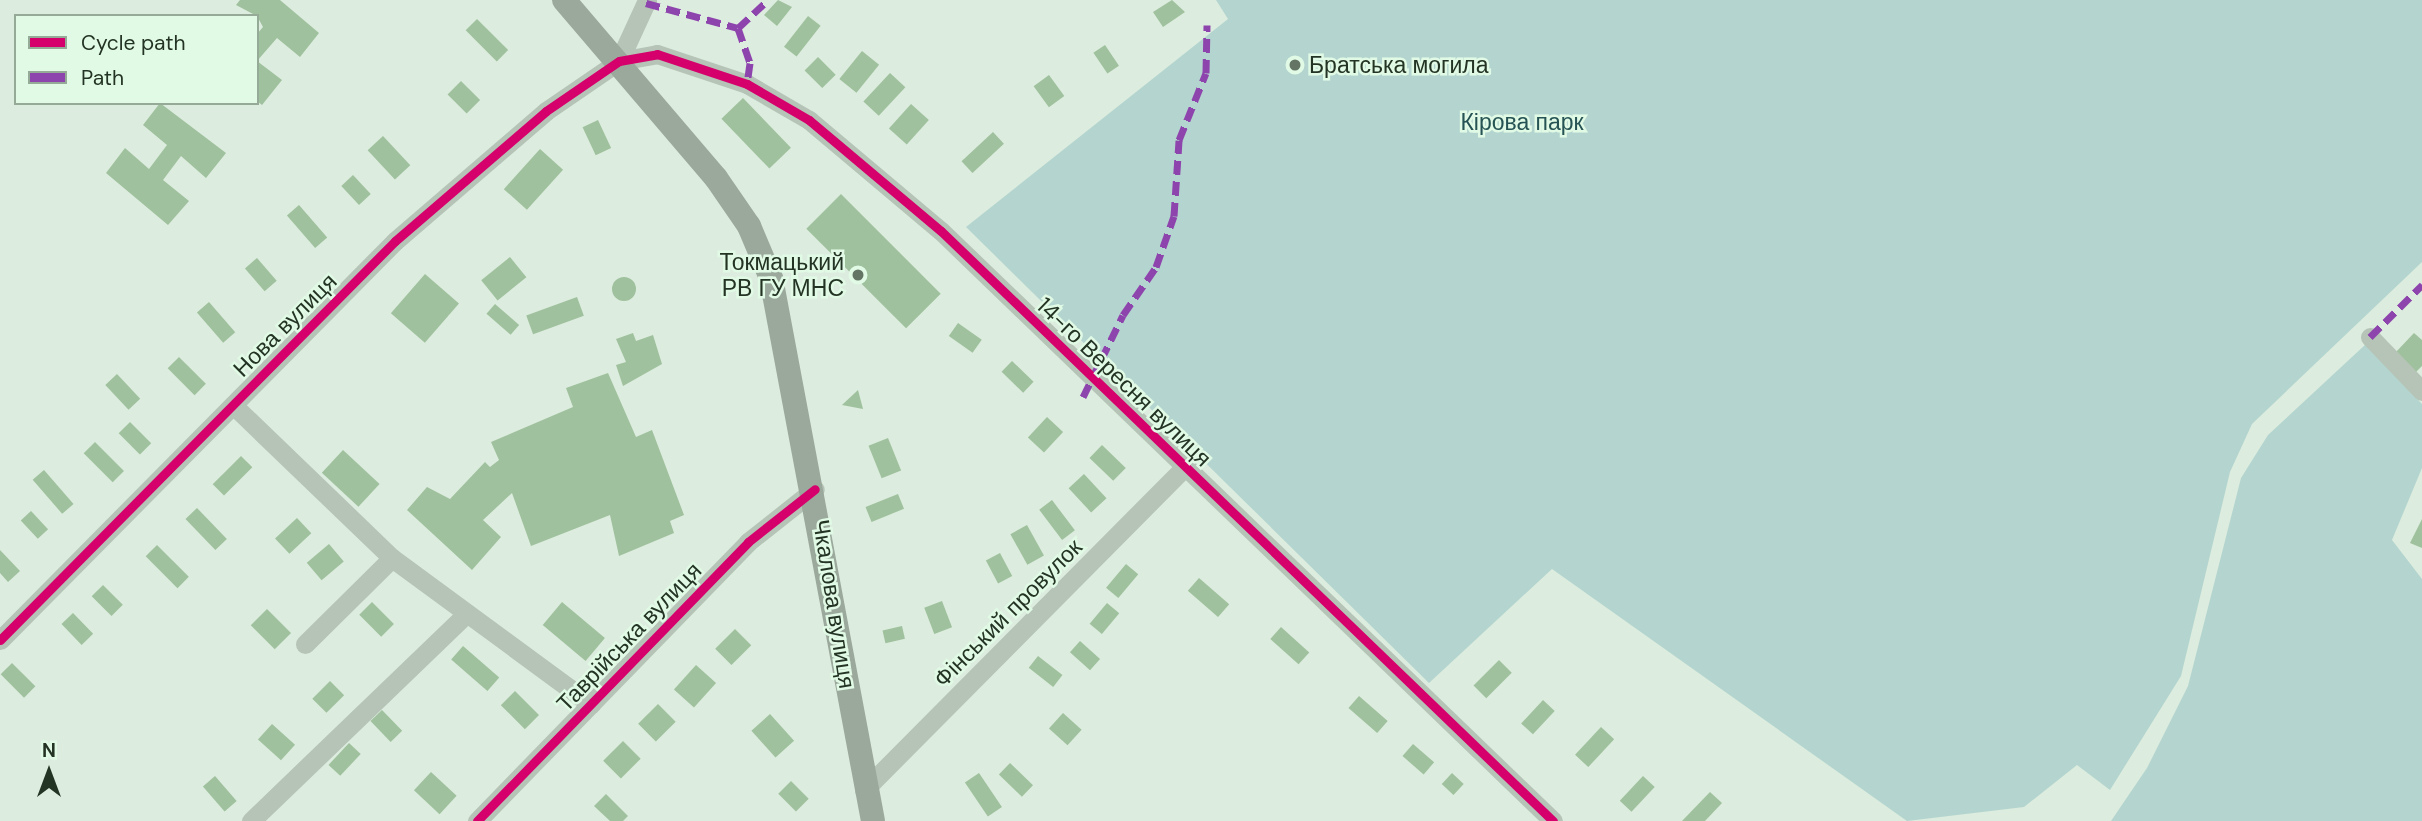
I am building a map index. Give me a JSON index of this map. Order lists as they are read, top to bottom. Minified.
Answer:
{"streets":{"main road":["Чкалова вулиця"],"street":["Нова вулиця","14-го Вересня вулиця","Фінський провулок","Таврійська вулиця"]},"crossings":[["Нова вулиця","14-го Вересня вулиця"],["Нова вулиця","Чкалова вулиця"],["14-го Вересня вулиця","Чкалова вулиця"],["14-го Вересня вулиця","Фінський провулок"],["Чкалова вулиця","Фінський провулок"],["Чкалова вулиця","Таврійська вулиця"]],"parks":["Кірова парк"],"places":["Братська могила","Токмацький РВ ГУ МНС"],"legend":["Cycle path","Path"],"north":"top"}
